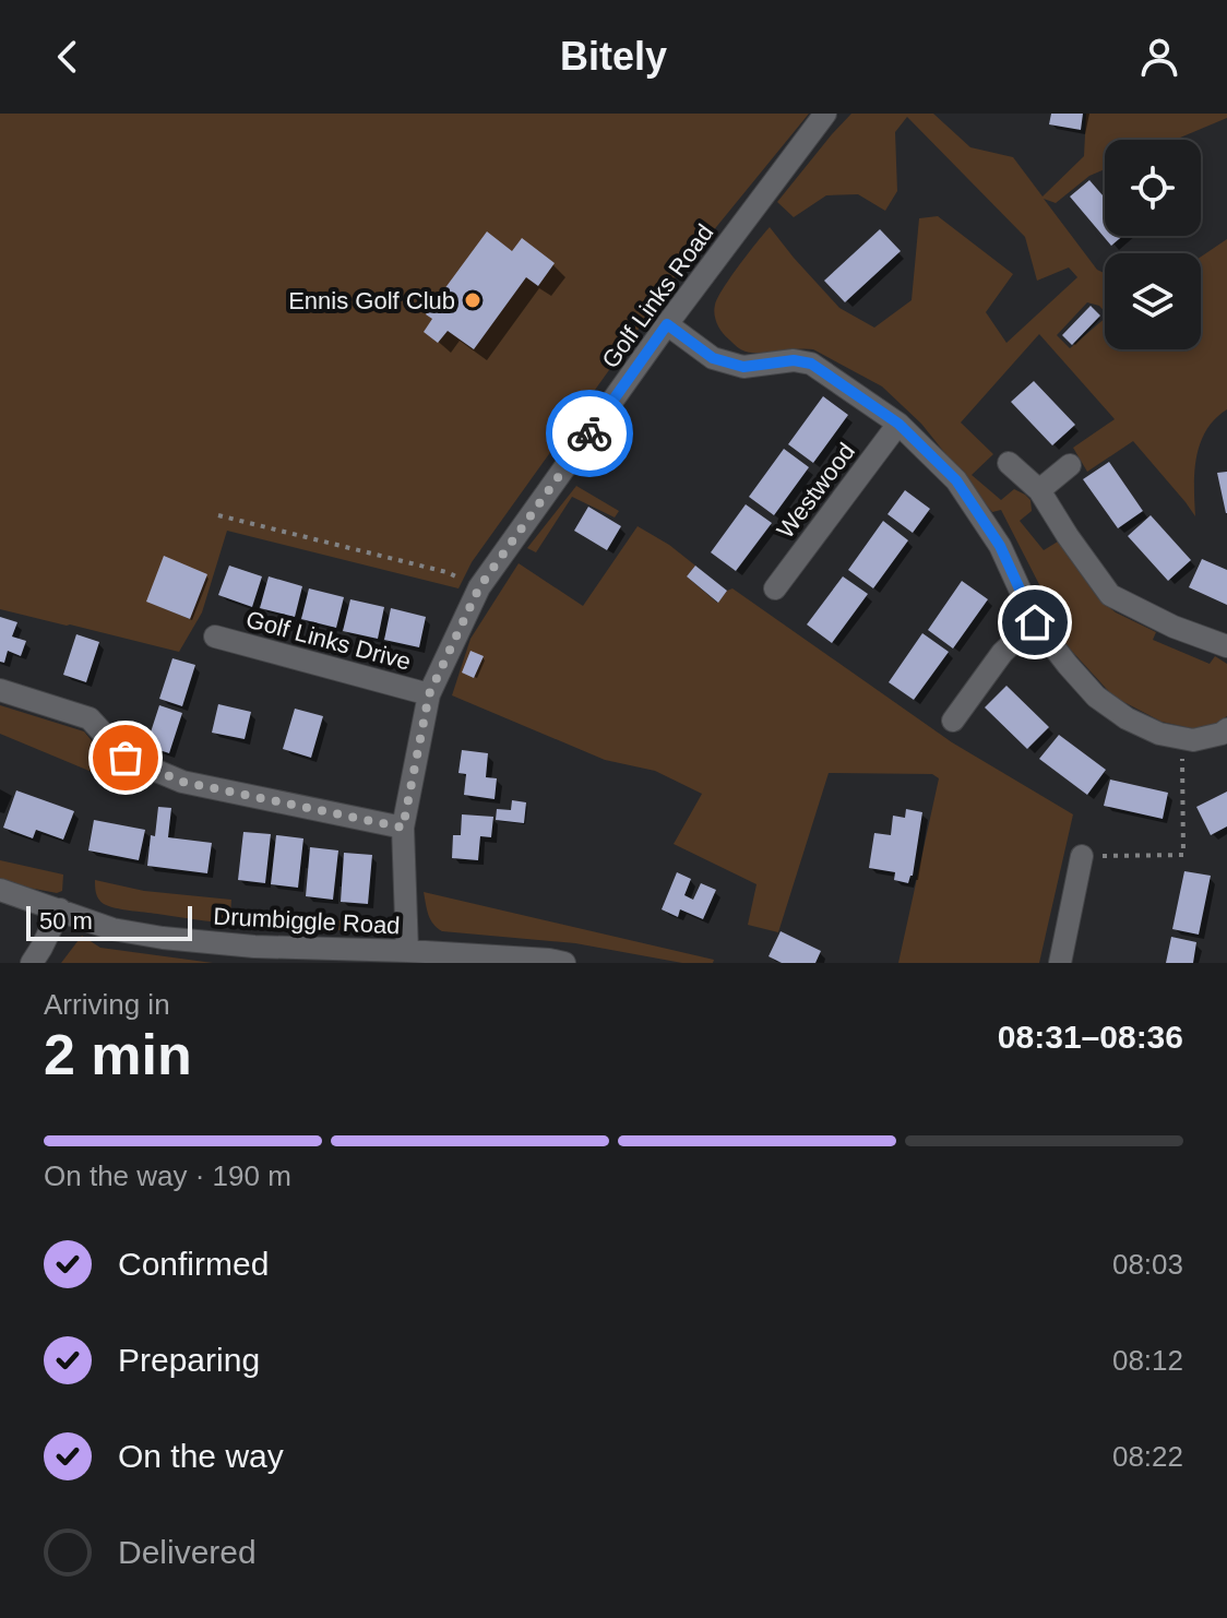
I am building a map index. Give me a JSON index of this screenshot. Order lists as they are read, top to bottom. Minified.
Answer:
{"streets":{"street":["Golf Links Road","Westwood","Golf Links Drive","Drumbiggle Road"]},"crossings":[["Golf Links Road","Golf Links Drive"],["Golf Links Road","Drumbiggle Road"]],"places":["Ennis Golf Club"],"scale_bar":"50 m","page":{"header":"Bitely","scale":"50 m","heading":["2 min","Arriving in","08:31–08:36"],"bar":"On the way · 190 m","list":[["Confirmed","08:03"],["Preparing","08:12"],["On the way","08:22"],"Delivered"]}}
